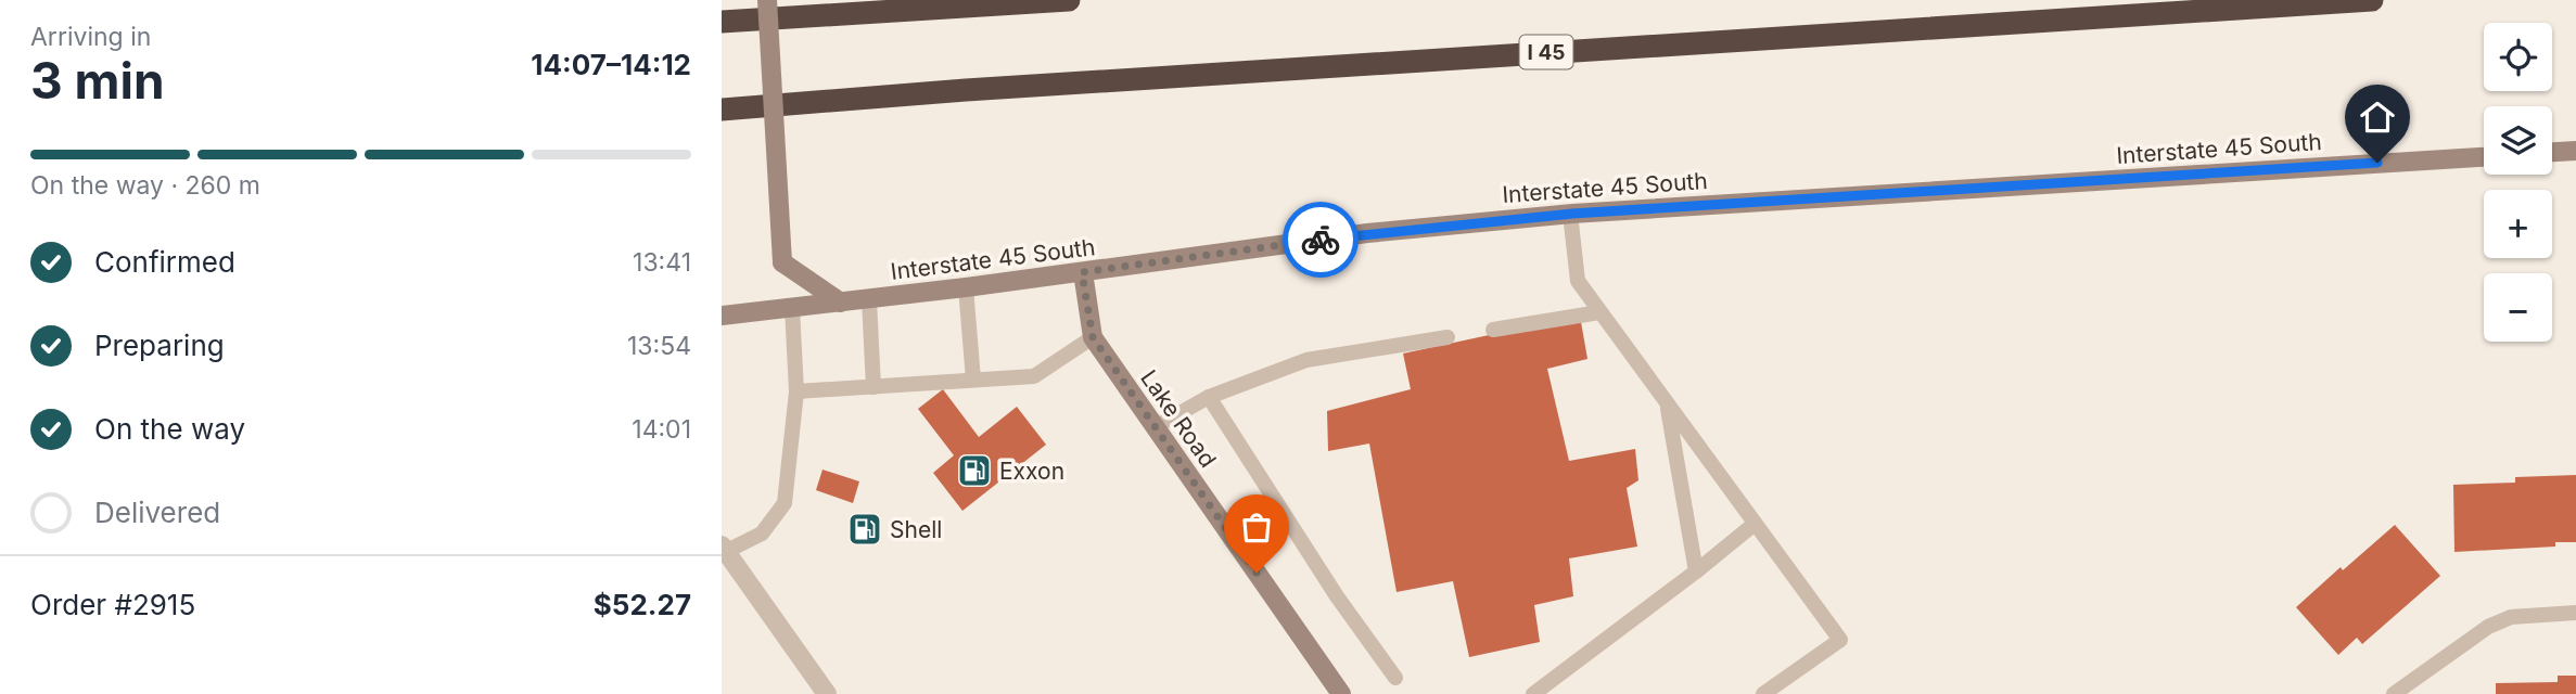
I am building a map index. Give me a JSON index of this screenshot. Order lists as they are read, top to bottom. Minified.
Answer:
{"streets":{"highway":["I 45"],"main road":["Interstate 45 South","Lake Road"]},"crossings":[["Interstate 45 South","Lake Road"]],"places":{"fuel station":["Exxon","Shell"]},"page":{"heading":["3 min","Arriving in","14:07–14:12"],"panel":["Order #2915","$52.27"],"map_buttons":["+","−"],"bar":"On the way · 260 m","list":[["Confirmed","13:41"],["Preparing","13:54"],["On the way","14:01"],"Delivered"]}}
